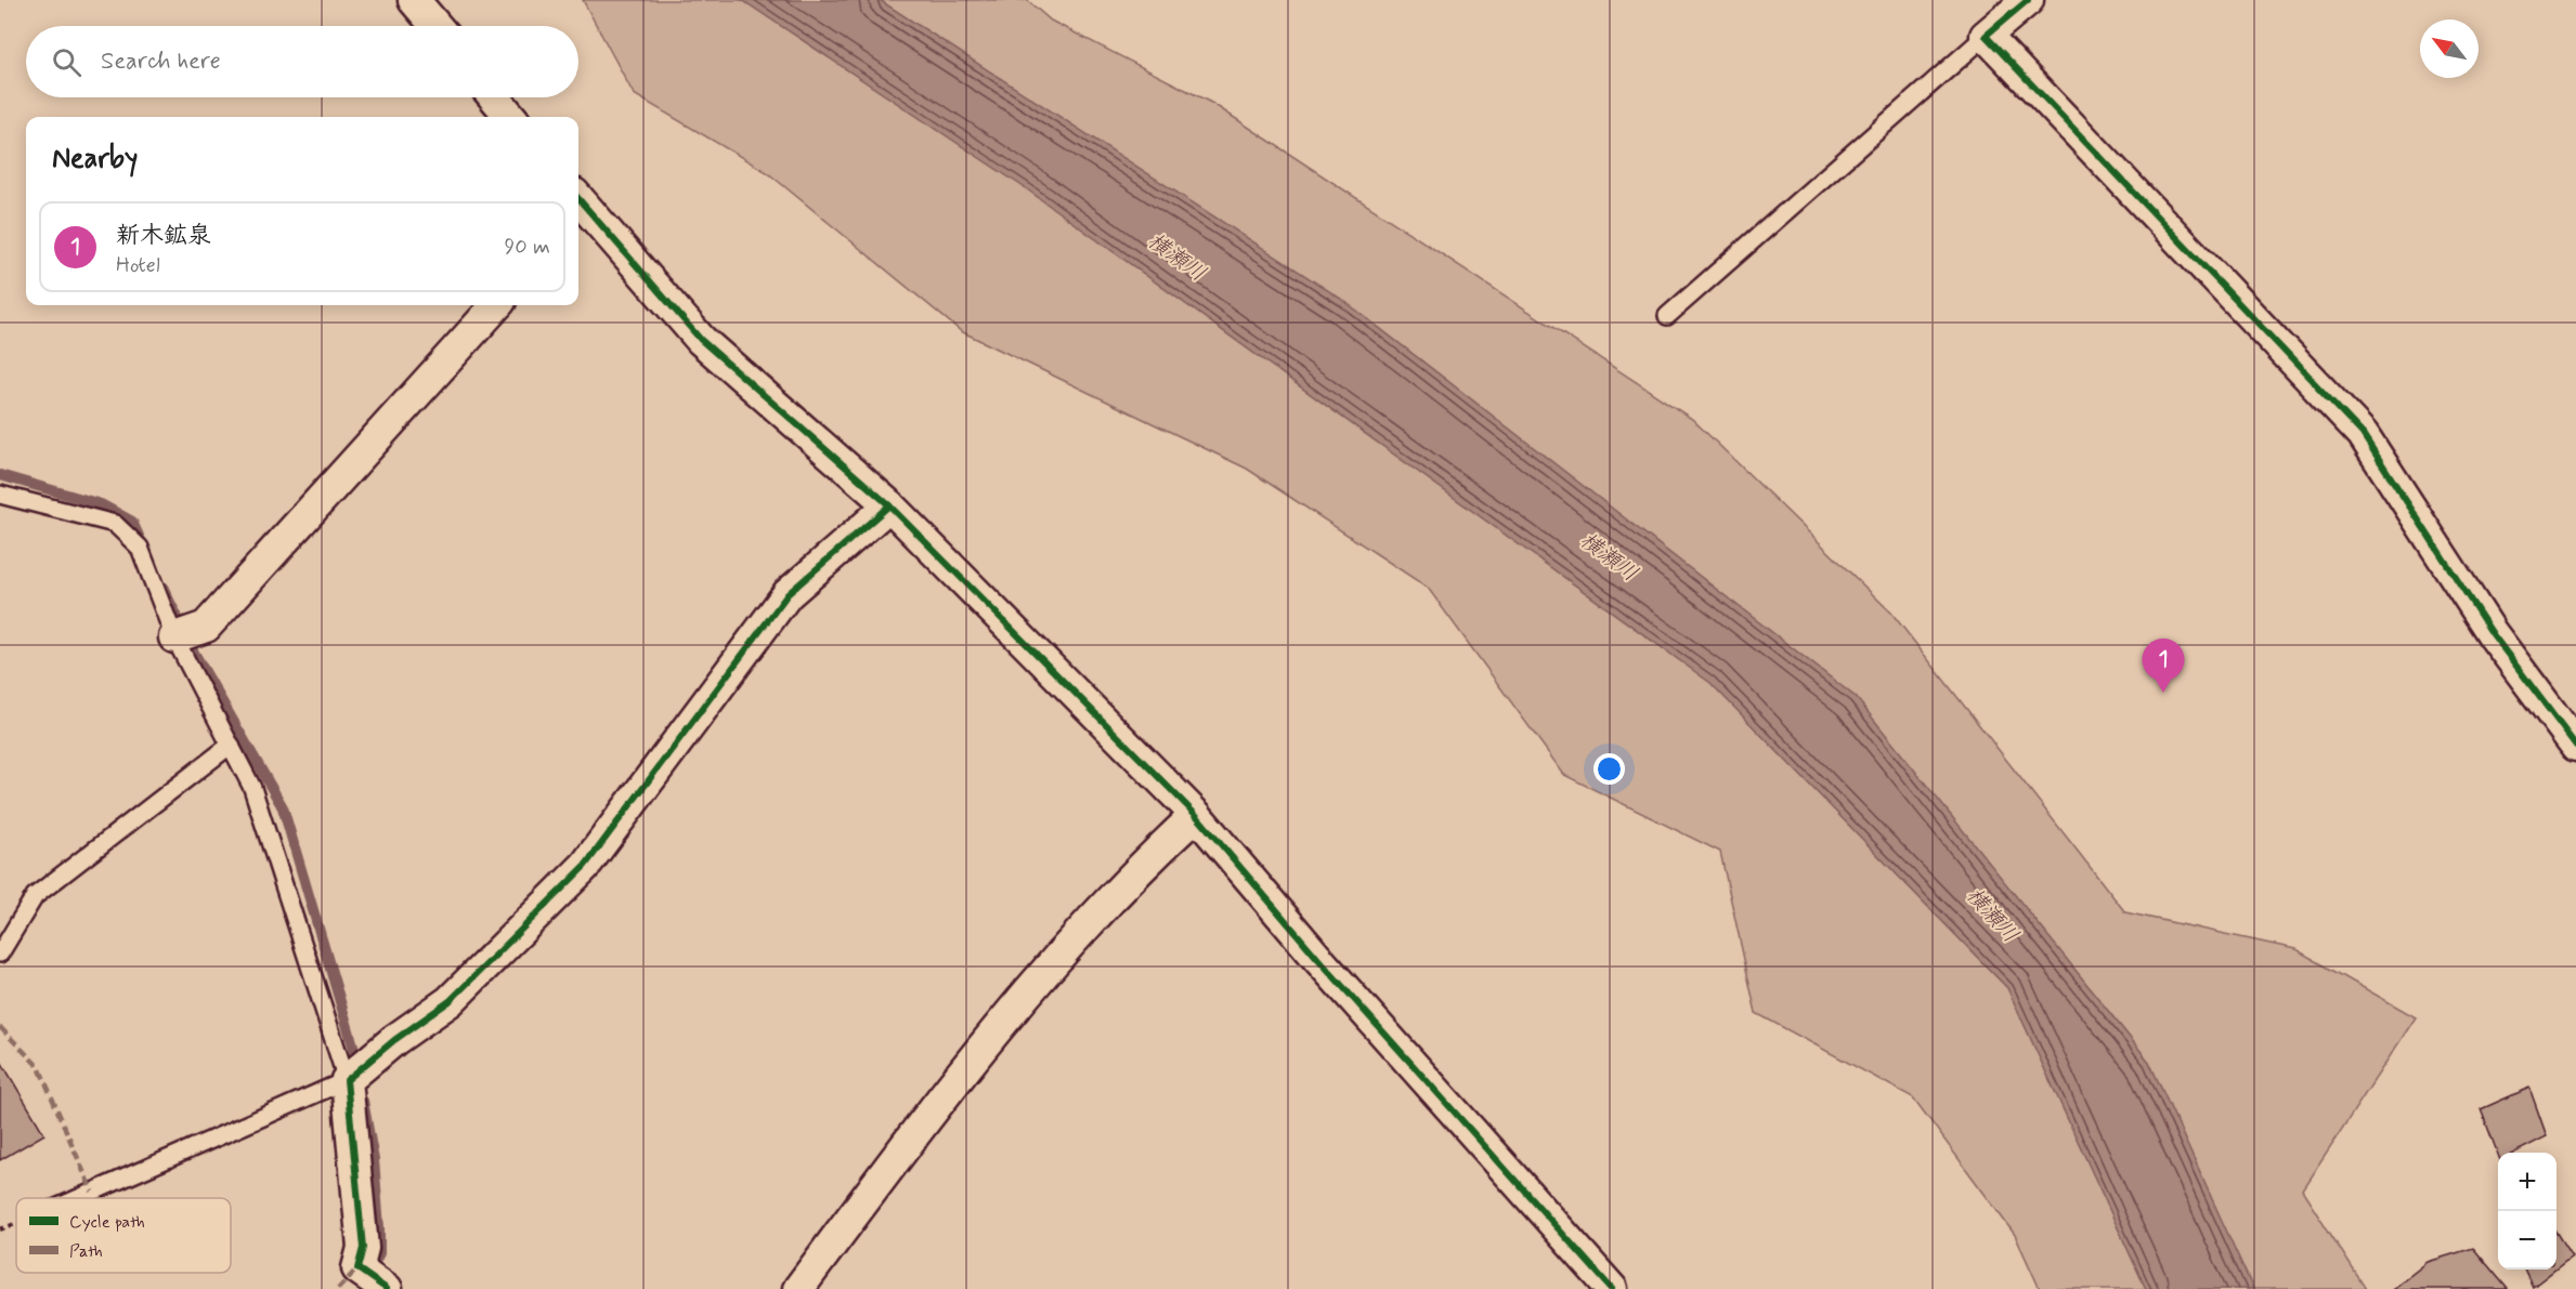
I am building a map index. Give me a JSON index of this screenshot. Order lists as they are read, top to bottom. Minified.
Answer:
{"water":["横瀬川"],"legend":["Cycle path","Path"],"north":"top left","page":{"search":"Search here","heading":"Nearby","list":[{"mark":"1","name":"新木鉱泉","note":"Hotel","value":"90 m"}],"pins":"1","map_buttons":["+","−"]}}
